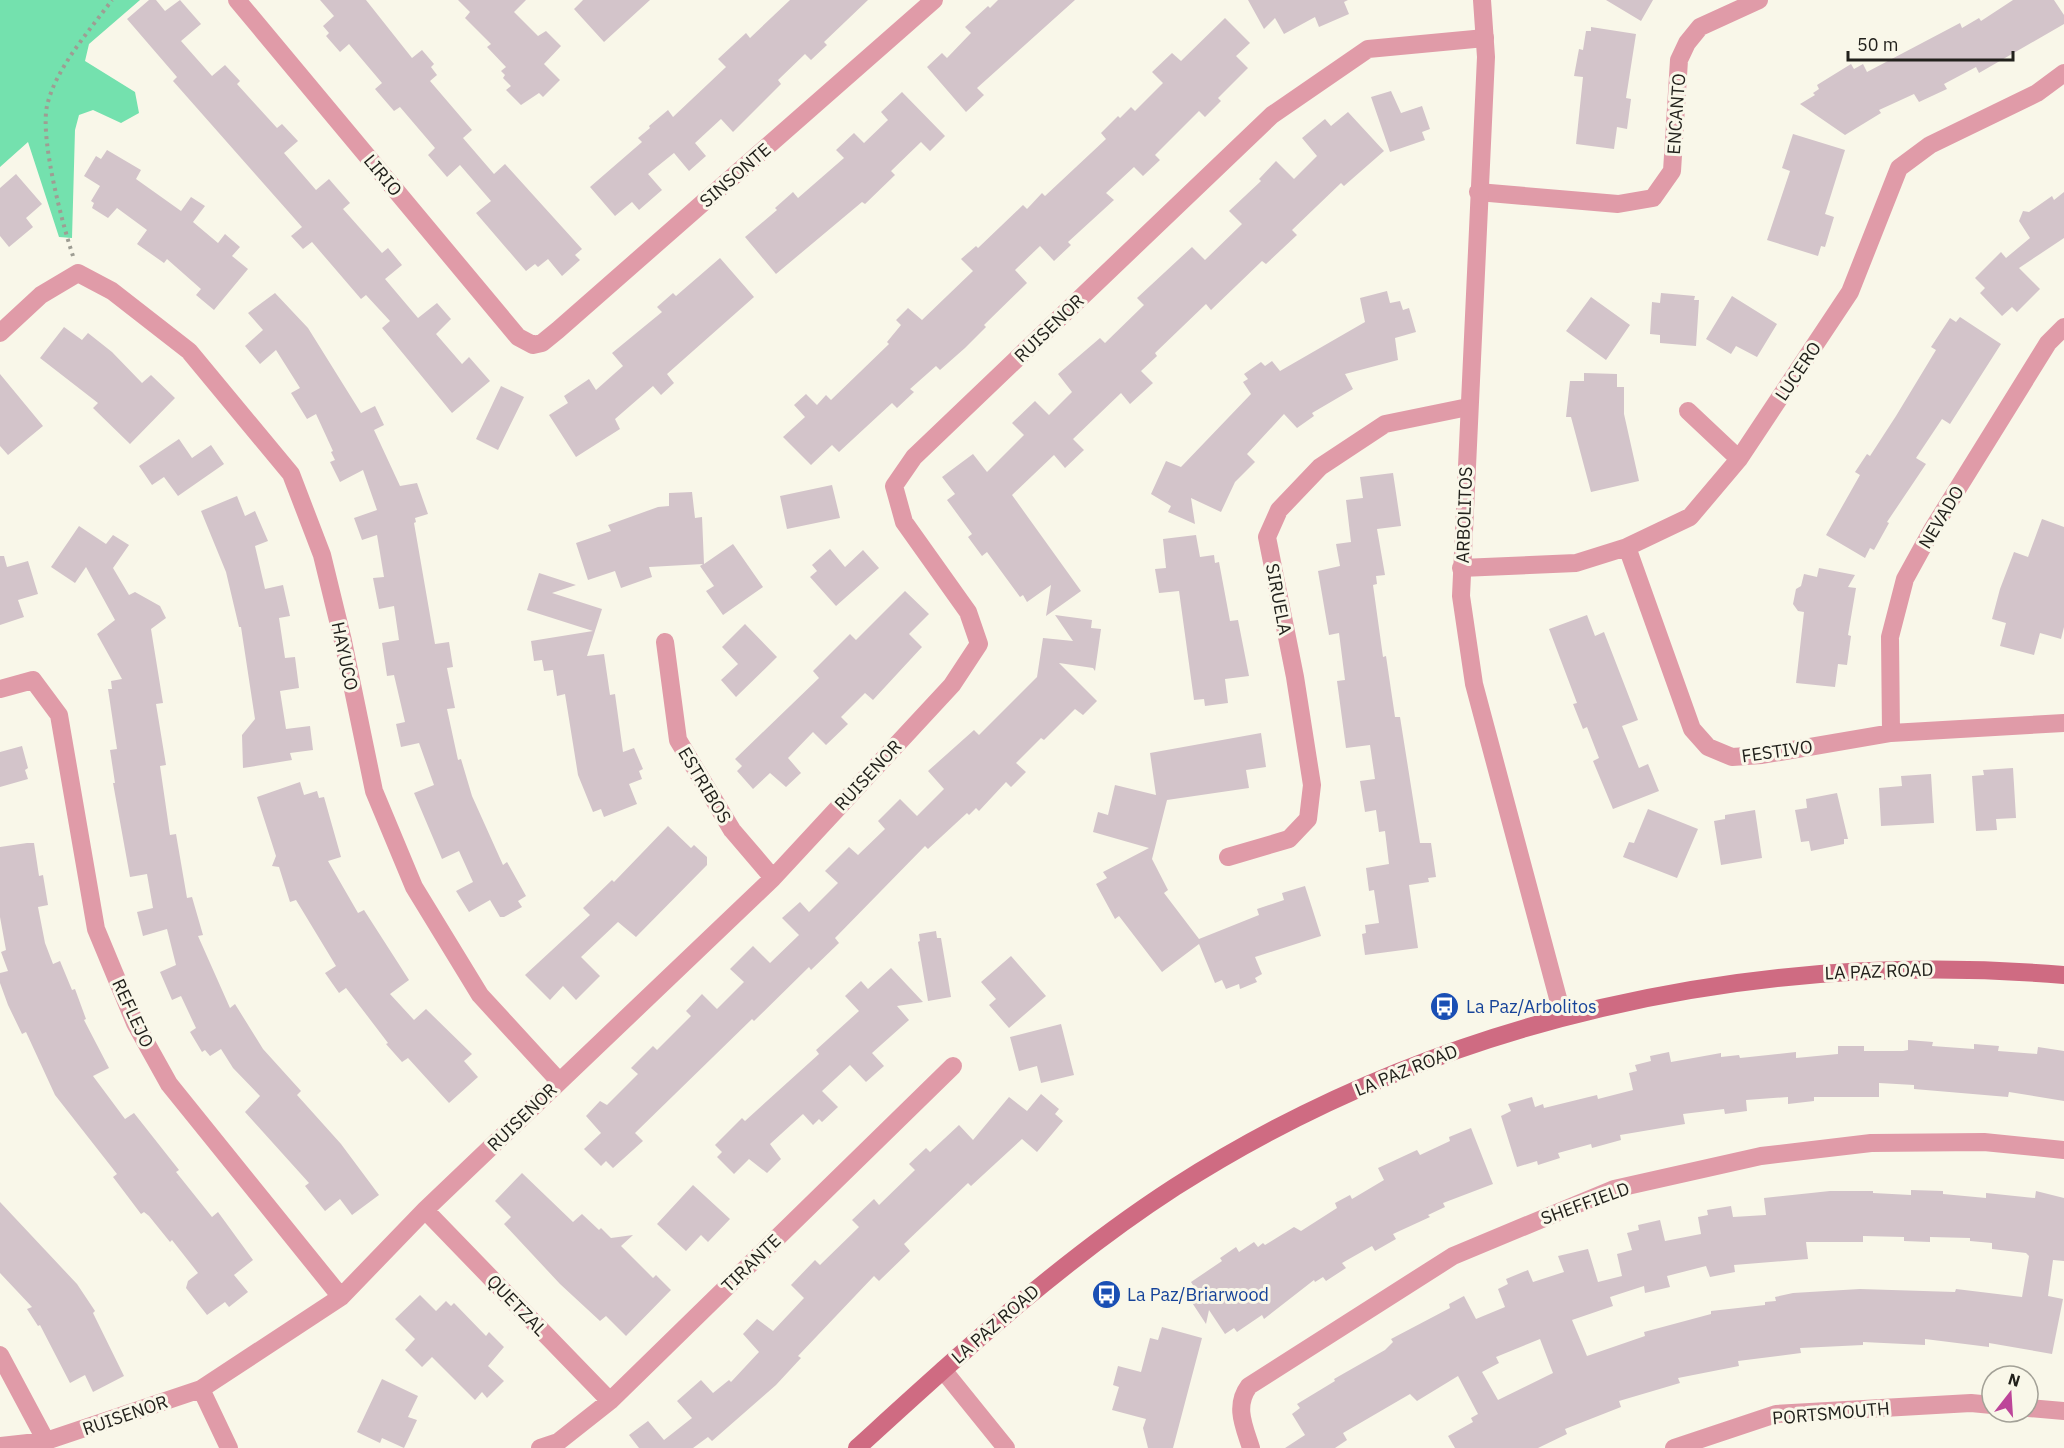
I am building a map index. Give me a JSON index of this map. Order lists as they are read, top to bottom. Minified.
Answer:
{"streets":{"main road":["LA PAZ ROAD"],"street":["ENCANTO","LIRIO","SINSONTE","RUISENOR","LUCERO","ARBOLITOS","NEVADO","SIRUELA","HAYUCO","FESTIVO","ESTRIBOS","REFLEJO","SHEFFIELD","TIRANTE","QUETZAL","PORTSMOUTH"]},"crossings":[["ENCANTO","ARBOLITOS"],["LIRIO","SINSONTE"],["RUISENOR","ARBOLITOS"],["RUISENOR","HAYUCO"],["RUISENOR","ESTRIBOS"],["RUISENOR","REFLEJO"],["RUISENOR","QUETZAL"],["LUCERO","ARBOLITOS"],["LUCERO","FESTIVO"],["ARBOLITOS","SIRUELA"],["ARBOLITOS","LA PAZ ROAD"],["NEVADO","FESTIVO"],["TIRANTE","QUETZAL"]],"places":{"bus stop":["La Paz/Arbolitos","La Paz/Briarwood"]},"scale_bar":"50 m","north":"top"}
